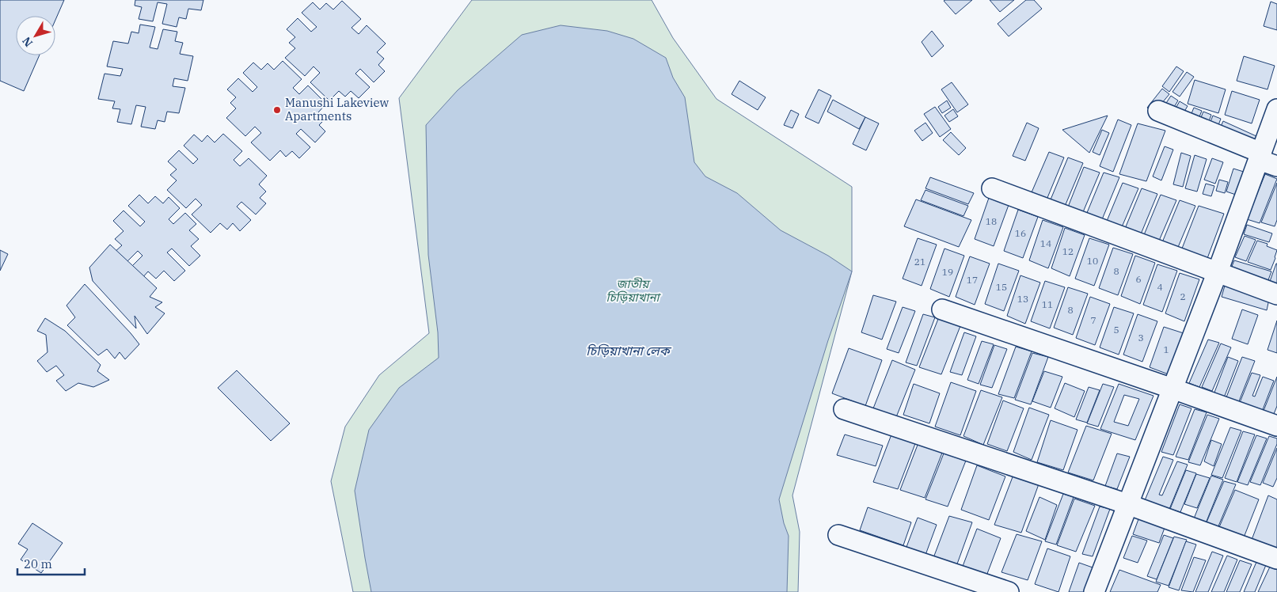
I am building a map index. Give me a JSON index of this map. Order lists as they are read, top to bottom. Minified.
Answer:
{"water":["চিড়িয়াখানা লেক"],"parks":["জাতীয় চিড়িয়াখানা"],"places":["Manushi Lakeview Apartments"],"house_numbers":["18","16","14","12","10","21","8","19","6","17","15","4","2","13","11","8","7","5","3","1"],"scale_bar":"20 m","north":"bottom left"}
